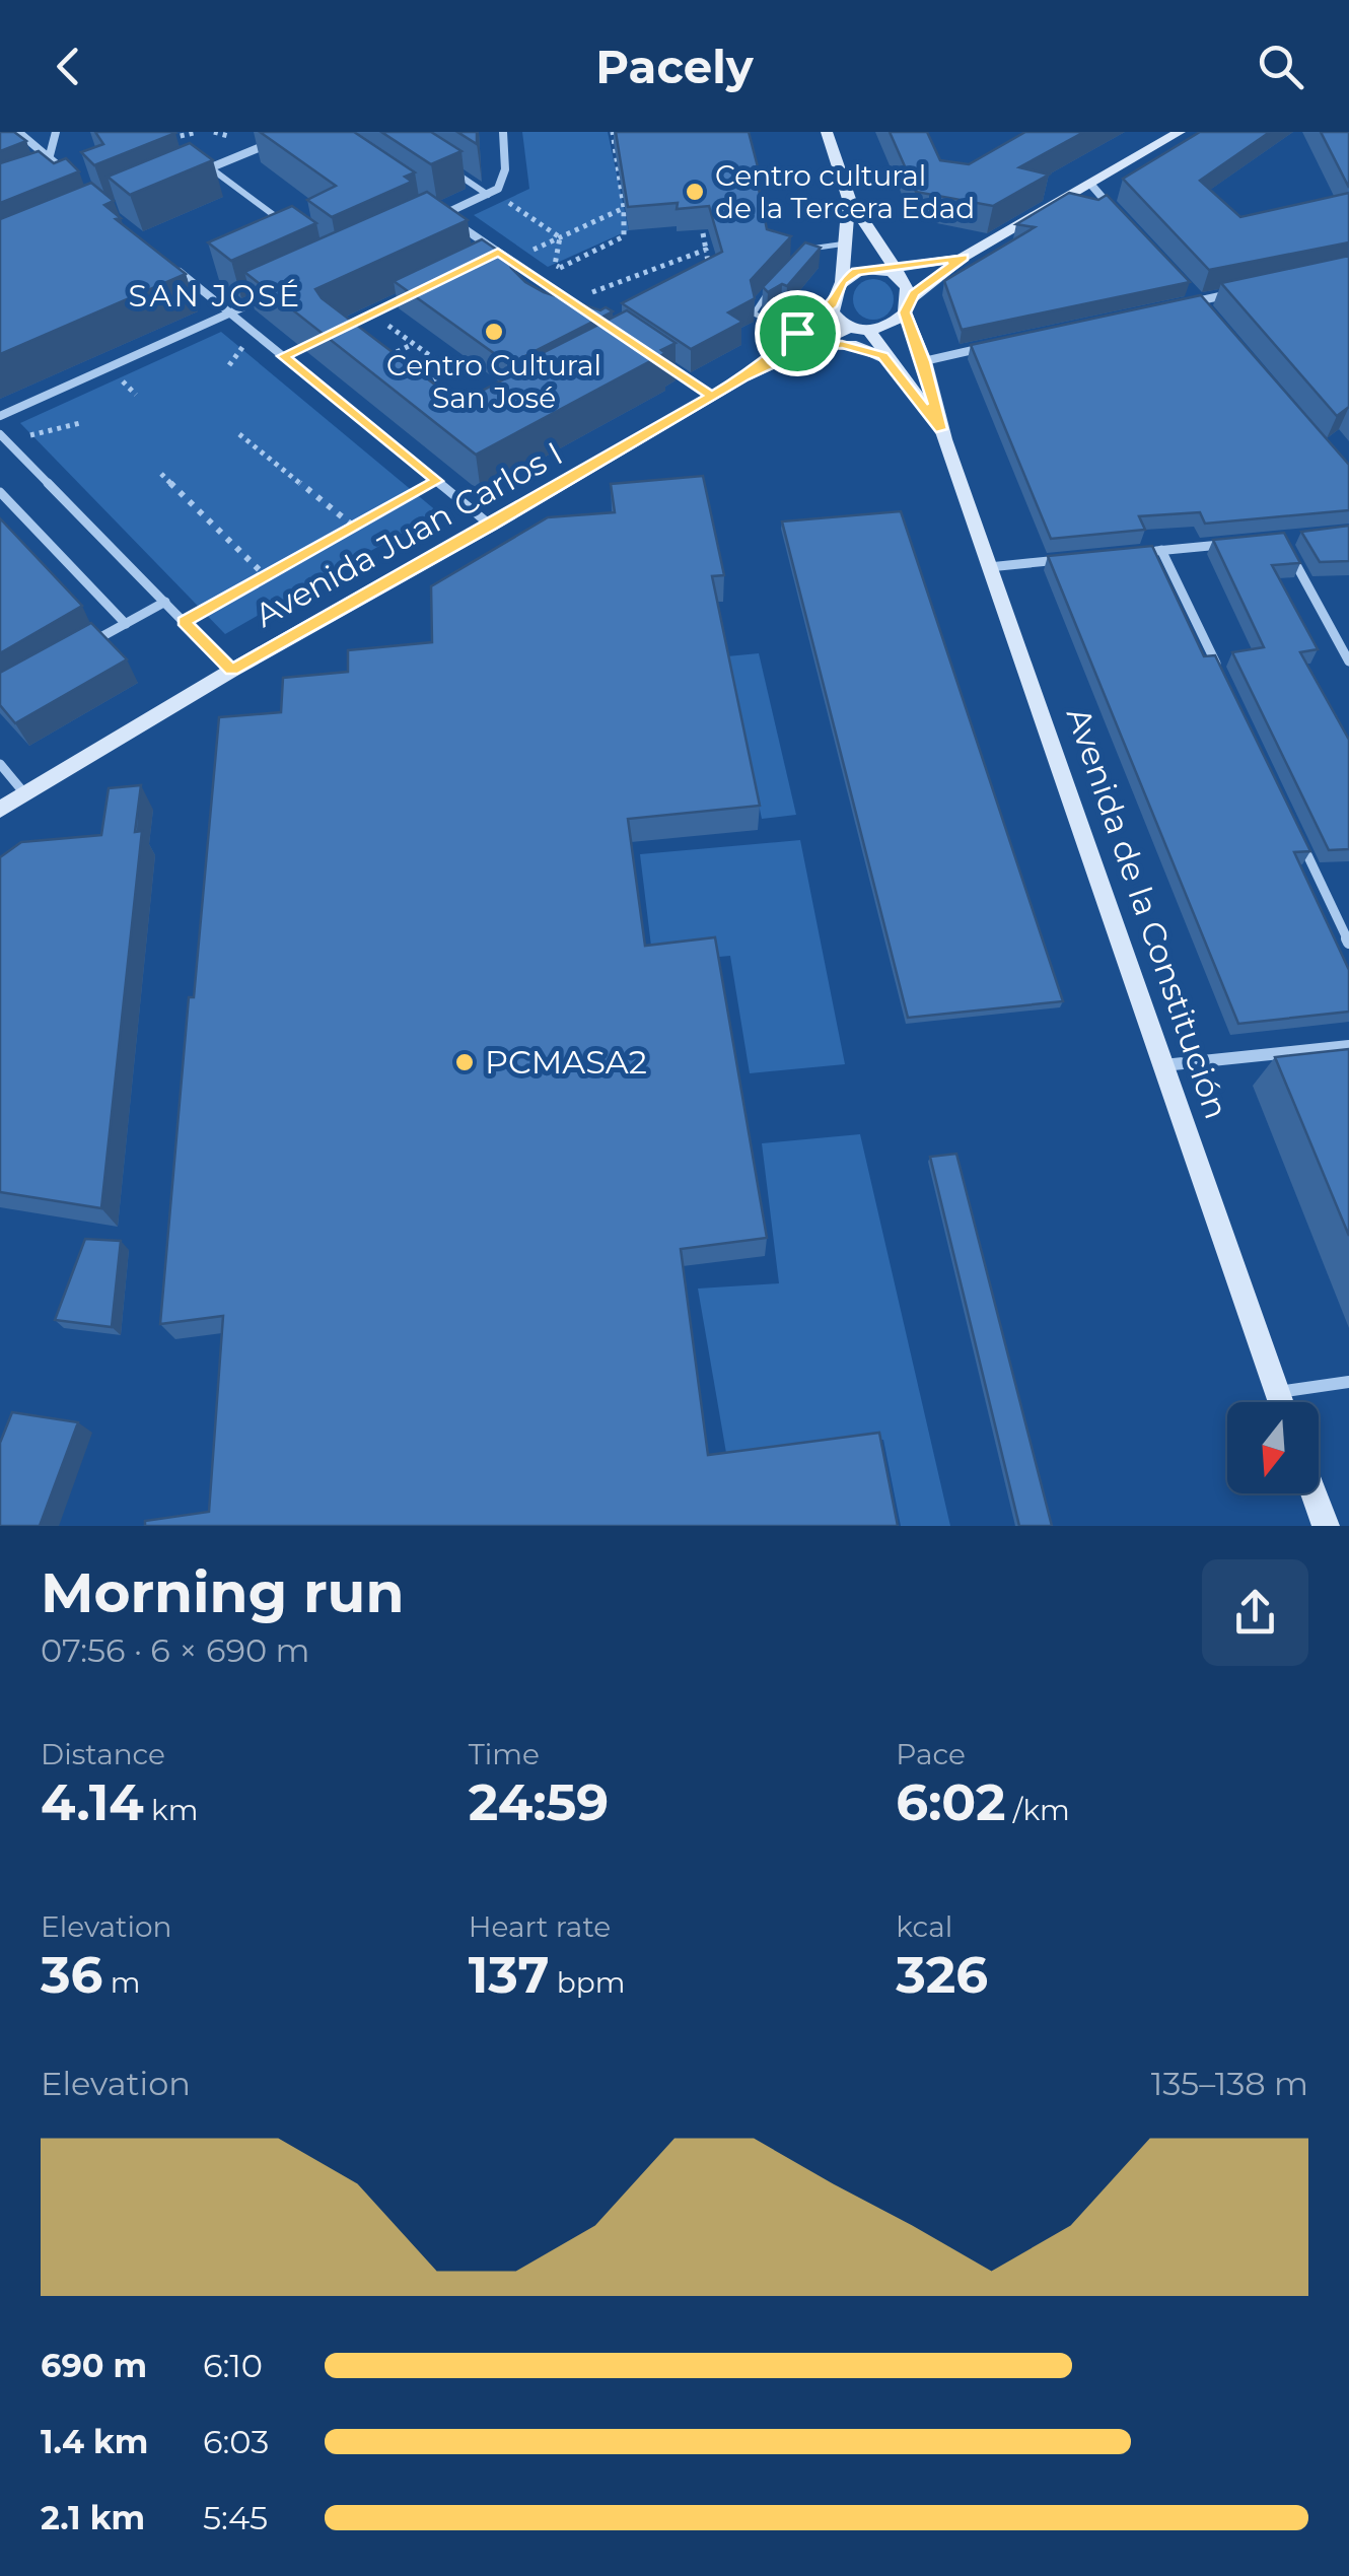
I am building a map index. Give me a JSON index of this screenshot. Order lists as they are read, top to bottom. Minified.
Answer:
{"streets":{"main road":["Avenida Juan Carlos I","Avenida de la Constitución"]},"crossings":[["Avenida Juan Carlos I","Avenida de la Constitución"]],"districts":["SAN JOSÉ"],"places":["Centro cultural de la Tercera Edad","Centro Cultural San José","PCMASA2"],"north":"bottom","page":{"header":"Pacely","heading":["Morning run","07:56 · 6 × 690 m"],"stats":[["Distance","4.14 km"],["Time","24:59"],["Pace","6:02 /km"],["Elevation","36 m"],["Heart rate","137 bpm"],["kcal","326"]],"chart":["Elevation","135–138 m"],"list":[{"name":"690 m","note":"6:10"},{"name":"1.4 km","note":"6:03"},{"name":"2.1 km","note":"5:45"}]}}
